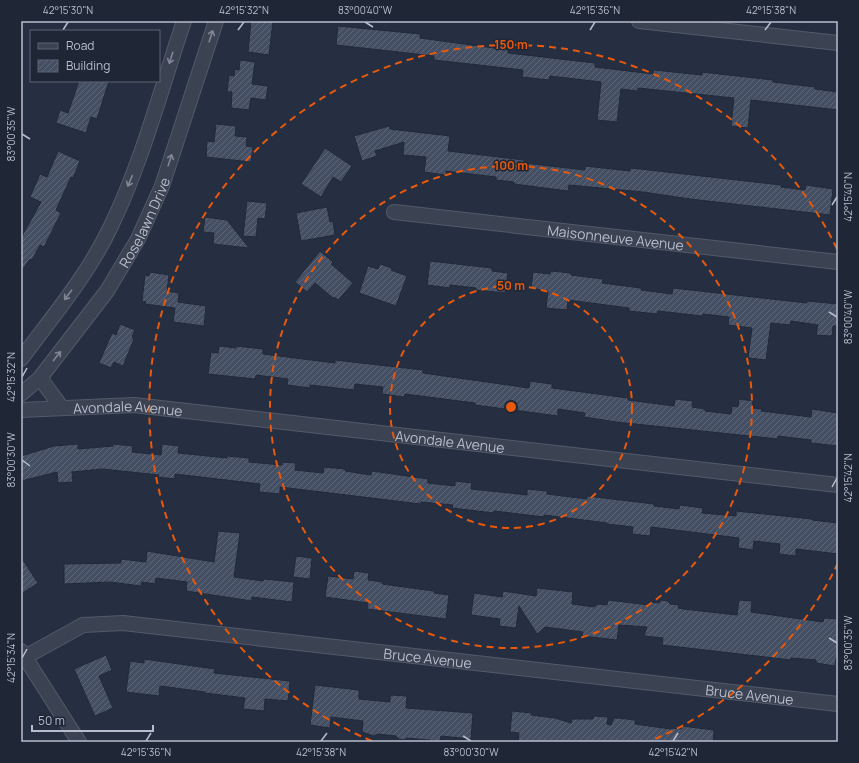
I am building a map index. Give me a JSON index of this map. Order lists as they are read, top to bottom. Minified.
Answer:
{"streets":{"street":["Roselawn Drive","Maisonneuve Avenue","Avondale Avenue","Bruce Avenue"]},"crossings":[["Roselawn Drive","Avondale Avenue"]],"legend":["Road","Building"],"scale_bar":"50 m","coordinates":["42°15'30\"N","42°15'32\"N","83°00'40\"W","42°15'36\"N","42°15'38\"N","83°00'35\"W","42°15'40\"N","83°00'30\"W","42°15'42\"N","42°15'34\"N"],"rings":["150 m","100 m","50 m"]}
